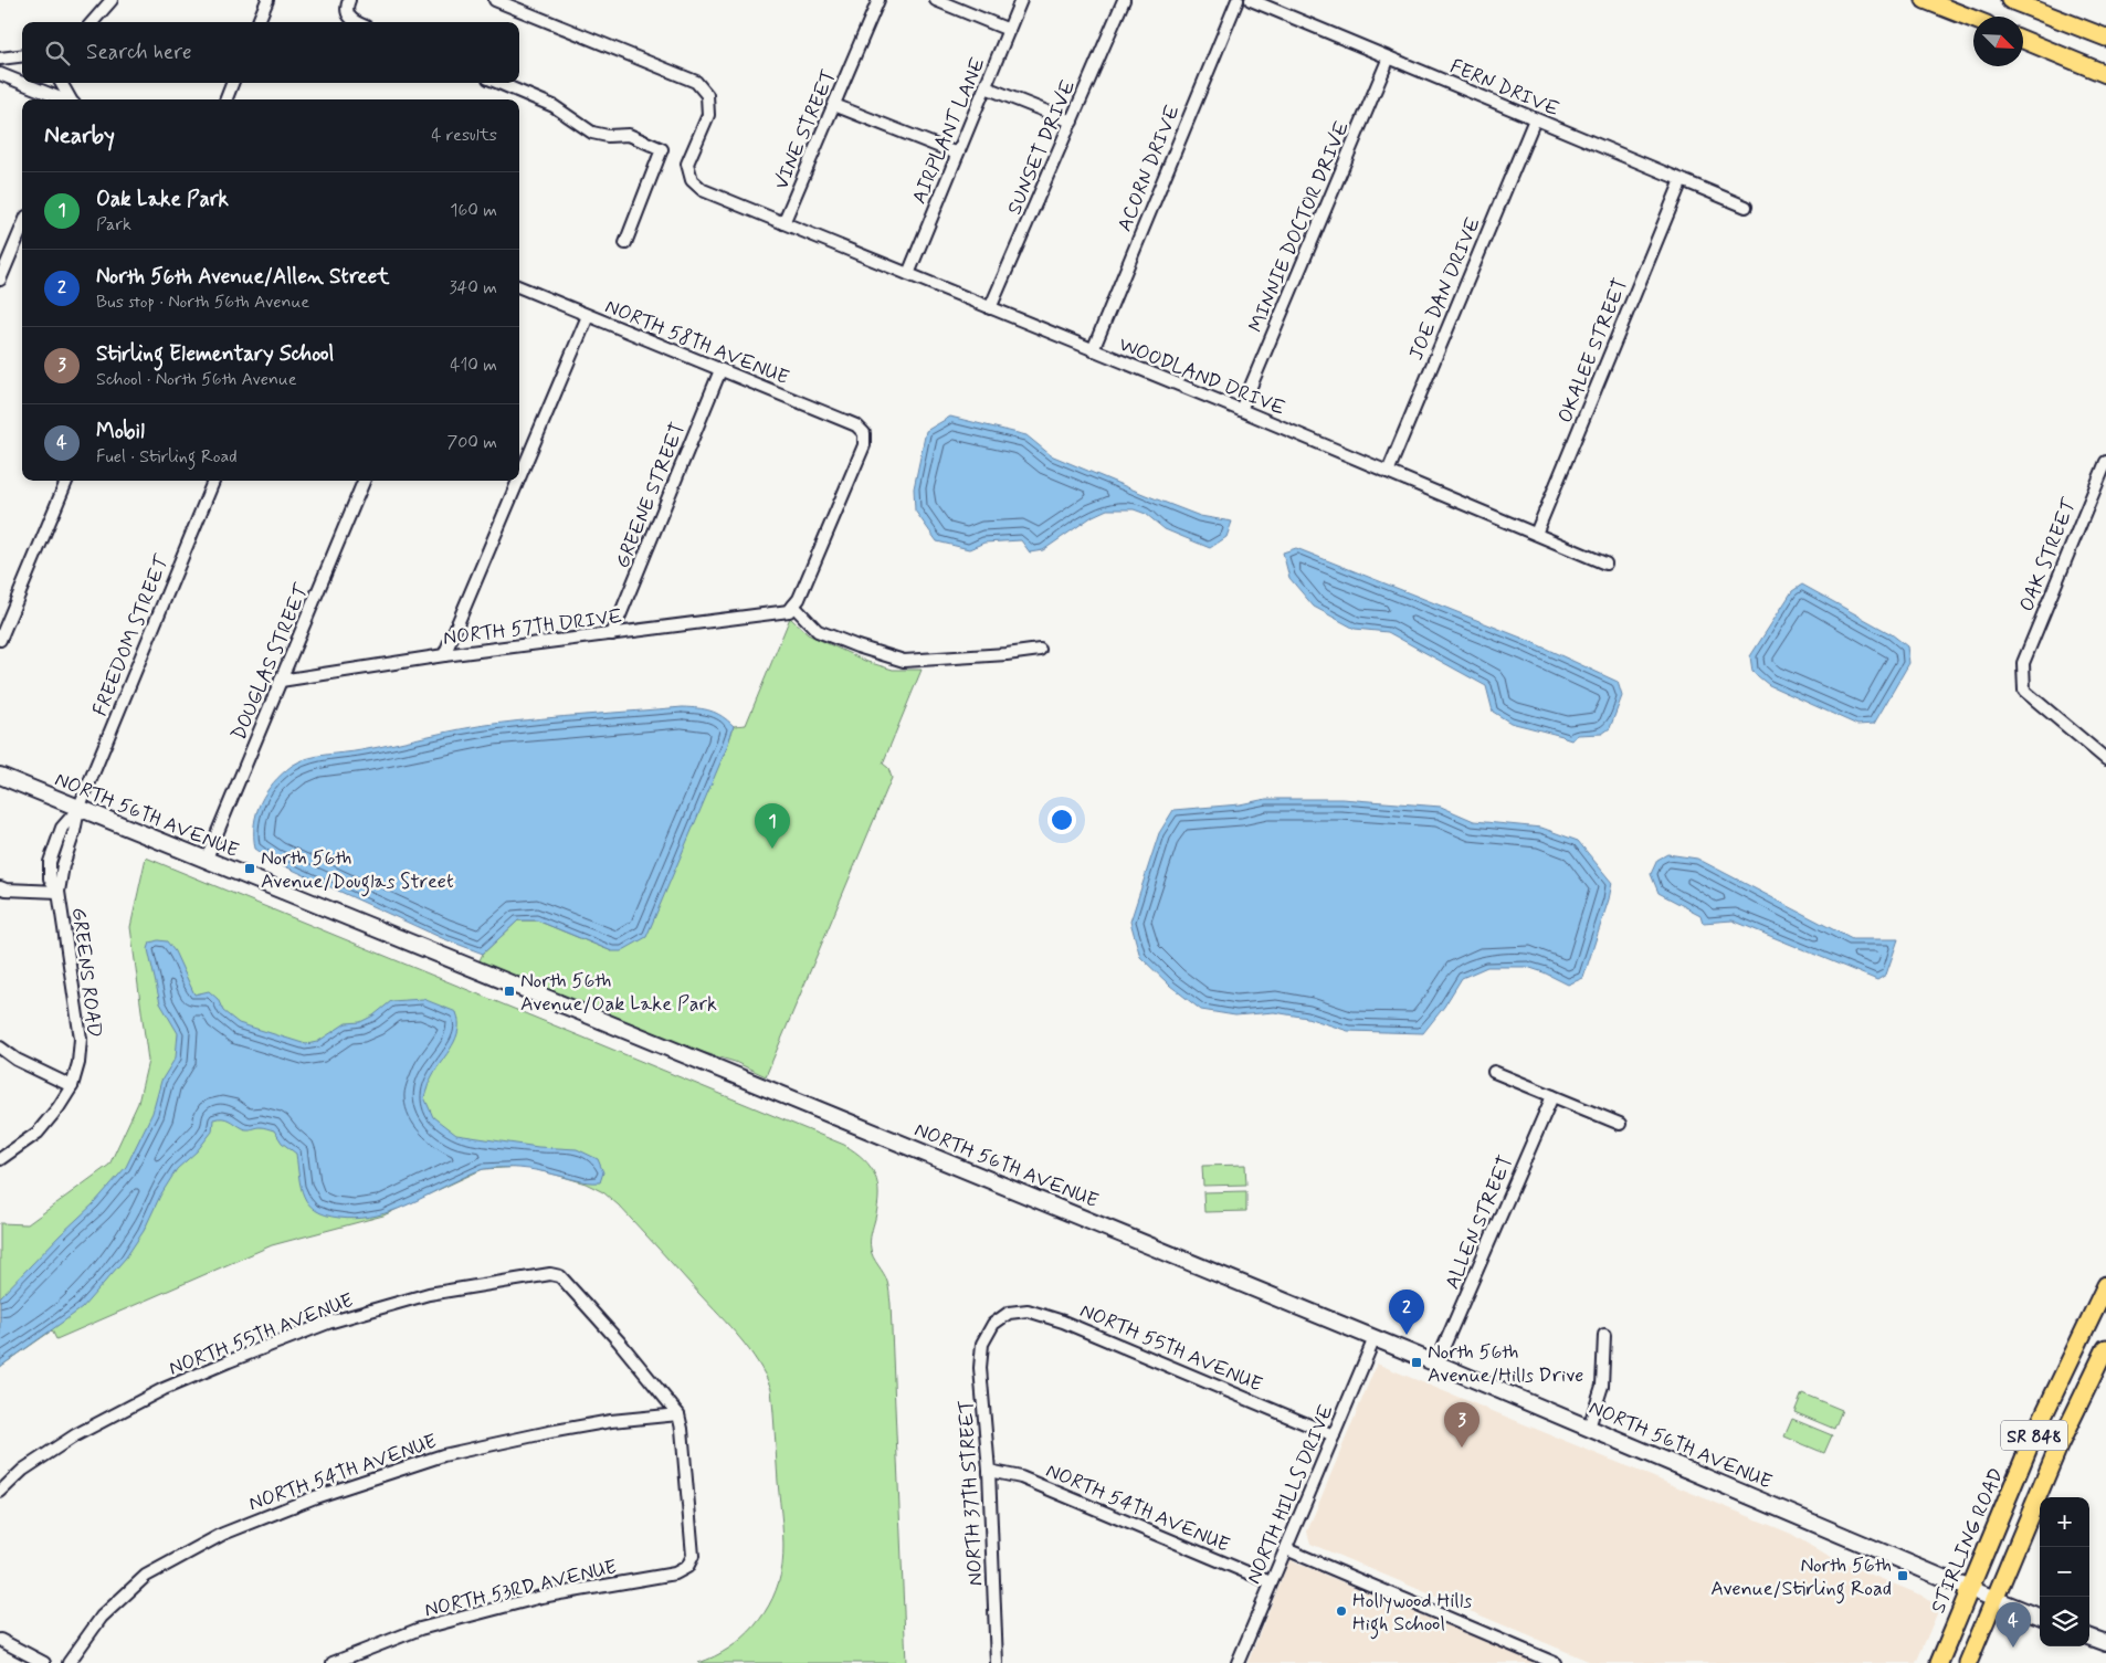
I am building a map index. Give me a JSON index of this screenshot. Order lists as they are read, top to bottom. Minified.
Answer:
{"streets":{"main road":["SR 848","STIRLING ROAD"],"street":["FERN DRIVE","VINE STREET","AIRPLANT LANE","SUNSET DRIVE","ACORN DRIVE","MINNIE DOCTOR DRIVE","JOE DAN DRIVE","NORTH 58TH AVENUE","OKALEE STREET","WOODLAND DRIVE","GREENE STREET","OAK STREET","NORTH 57TH DRIVE","FREEDOM STREET","DOUGLAS STREET","NORTH 56TH AVENUE","GREENS ROAD","ALLEN STREET","NORTH 55TH AVENUE","NORTH 54TH AVENUE","NORTH 37TH STREET","NORTH HILLS DRIVE","NORTH 53RD AVENUE"]},"crossings":[["FERN DRIVE","MINNIE DOCTOR DRIVE"],["FERN DRIVE","JOE DAN DRIVE"],["FERN DRIVE","OKALEE STREET"],["VINE STREET","WOODLAND DRIVE"],["AIRPLANT LANE","WOODLAND DRIVE"],["SUNSET DRIVE","WOODLAND DRIVE"],["ACORN DRIVE","WOODLAND DRIVE"],["MINNIE DOCTOR DRIVE","WOODLAND DRIVE"],["JOE DAN DRIVE","WOODLAND DRIVE"],["NORTH 58TH AVENUE","GREENE STREET"],["NORTH 58TH AVENUE","NORTH 57TH DRIVE"],["OKALEE STREET","WOODLAND DRIVE"],["GREENE STREET","NORTH 57TH DRIVE"],["NORTH 57TH DRIVE","DOUGLAS STREET"],["FREEDOM STREET","NORTH 56TH AVENUE"],["FREEDOM STREET","GREENS ROAD"],["DOUGLAS STREET","NORTH 56TH AVENUE"],["NORTH 56TH AVENUE","GREENS ROAD"],["NORTH 56TH AVENUE","ALLEN STREET"],["NORTH 56TH AVENUE","SR 848"],["NORTH 56TH AVENUE","NORTH HILLS DRIVE"],["NORTH 56TH AVENUE","STIRLING ROAD"],["NORTH 55TH AVENUE","NORTH 54TH AVENUE"],["NORTH 55TH AVENUE","NORTH 37TH STREET"],["NORTH 55TH AVENUE","NORTH HILLS DRIVE"],["NORTH 55TH AVENUE","NORTH 53RD AVENUE"],["NORTH 54TH AVENUE","NORTH 37TH STREET"],["NORTH 54TH AVENUE","NORTH HILLS DRIVE"],["NORTH 54TH AVENUE","NORTH 53RD AVENUE"]],"places":{"transit":["North 56th Avenue/Douglas Street","North 56th Avenue/Oak Lake Park","North 56th Avenue/Hills Drive","North 56th Avenue/Stirling Road"],"other":["Hollywood Hills High School"]},"north":"bottom right","page":{"search":"Search here","heading":["Nearby","4 results"],"list":[{"mark":"1","name":"Oak Lake Park","note":"Park","value":"160 m"},{"mark":"2","name":"North 56th Avenue/Allen Street","note":"Bus stop · North 56th Avenue","value":"340 m"},{"mark":"3","name":"Stirling Elementary School","note":"School · North 56th Avenue","value":"410 m"},{"mark":"4","name":"Mobil","note":"Fuel · Stirling Road","value":"700 m"}],"pins":["1","2","3","4"],"map_buttons":["+","−"]}}
